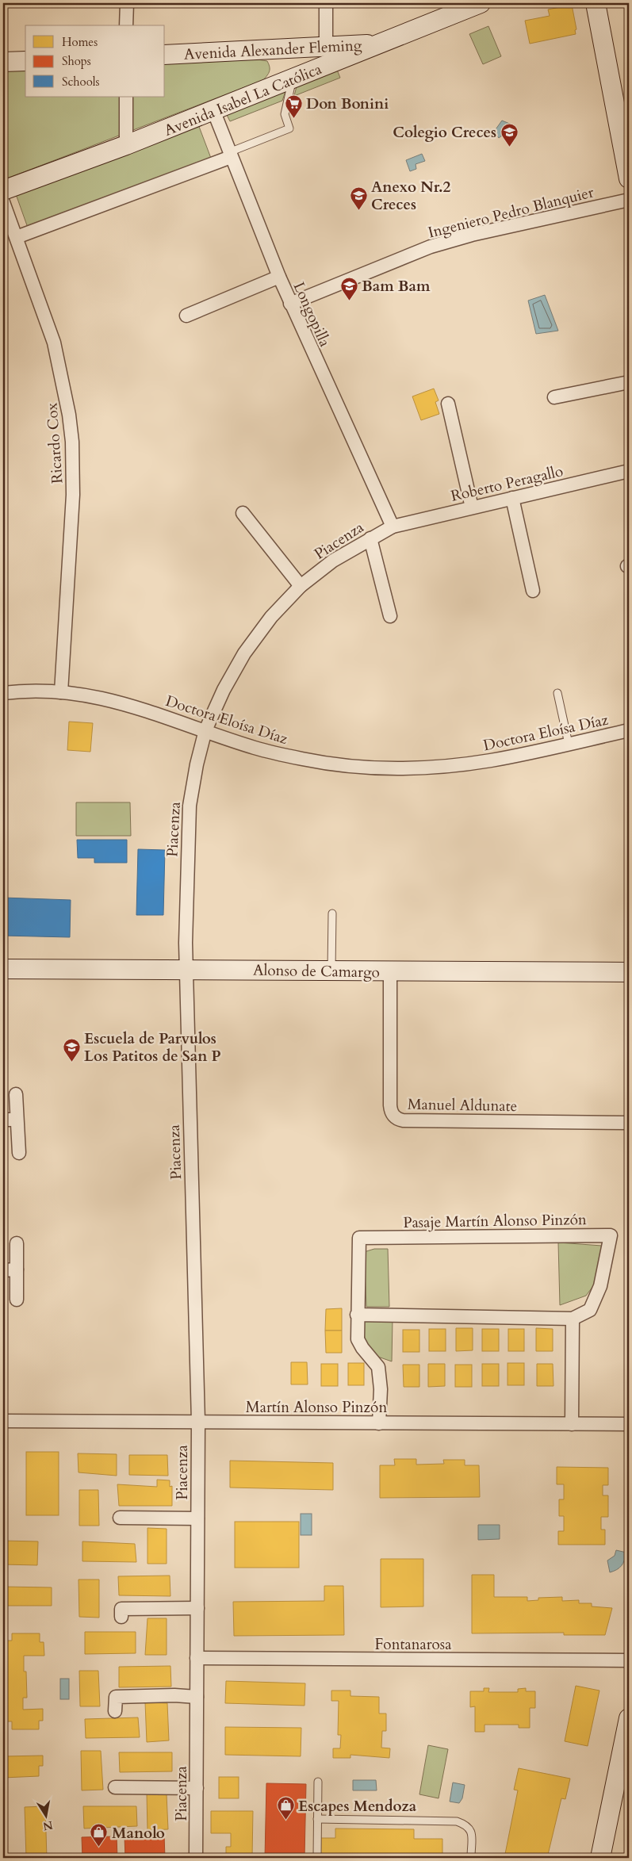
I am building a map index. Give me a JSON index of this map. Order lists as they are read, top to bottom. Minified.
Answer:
{"streets":{"street":["Avenida Alexander Fleming","Avenida Isabel La Católica","Ingeniero Pedro Blanquier","Longopilla","Ricardo Cox","Roberto Peragallo","Piacenza","Doctora Eloísa Díaz","Alonso de Camargo","Manuel Aldunate","Pasaje Martín Alonso Pinzón","Martín Alonso Pinzón","Fontanarosa"]},"crossings":[["Avenida Alexander Fleming","Avenida Isabel La Católica"],["Avenida Isabel La Católica","Longopilla"],["Ingeniero Pedro Blanquier","Longopilla"],["Longopilla","Roberto Peragallo"],["Longopilla","Piacenza"],["Ricardo Cox","Doctora Eloísa Díaz"],["Roberto Peragallo","Piacenza"],["Piacenza","Doctora Eloísa Díaz"],["Piacenza","Alonso de Camargo"],["Piacenza","Martín Alonso Pinzón"],["Piacenza","Fontanarosa"],["Alonso de Camargo","Manuel Aldunate"],["Pasaje Martín Alonso Pinzón","Martín Alonso Pinzón"]],"places":{"supermarket":["Don Bonini"],"school or university":["Colegio Creces","Anexo Nr.2 Creces","Bam Bam","Escuela de Parvulos Los Patitos de San P"],"shop":["Escapes Mendoza","Manolo"]},"legend":["Homes","Shops","Schools"],"north":"bottom"}
